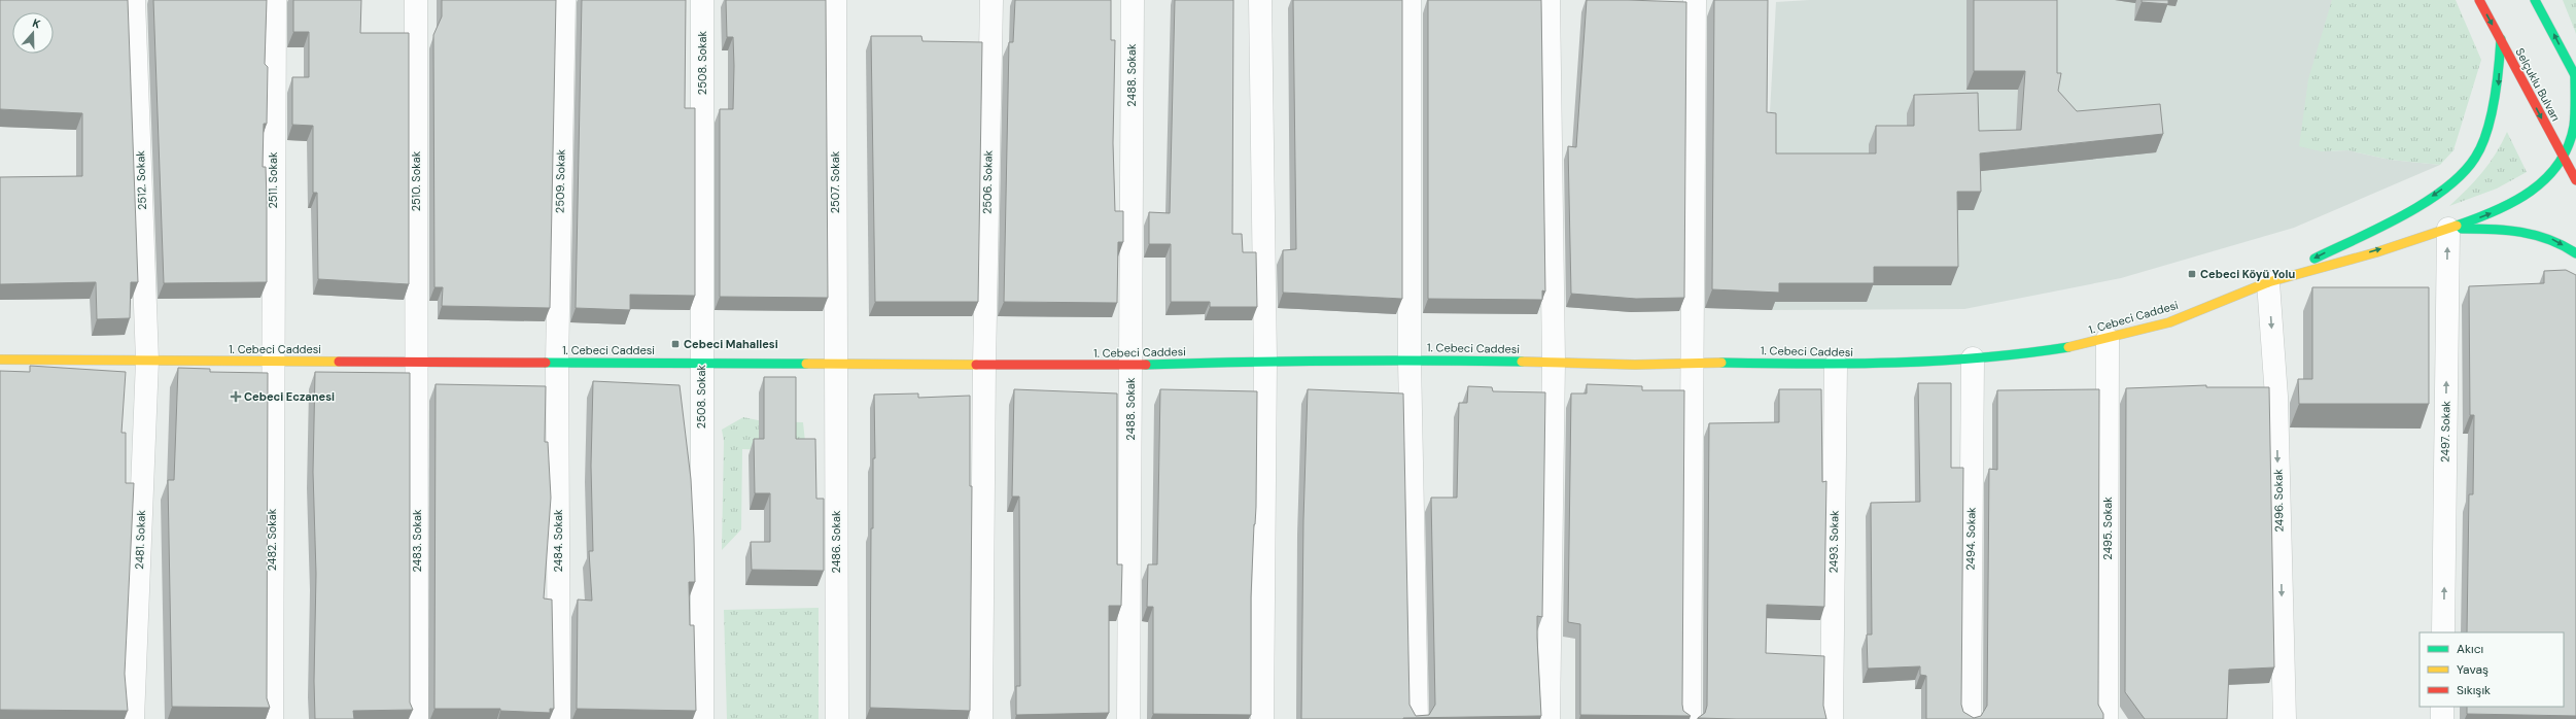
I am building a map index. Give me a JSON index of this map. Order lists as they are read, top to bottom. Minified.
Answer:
{"streets":{"main road":["Selçuklu Bulvarı","1. Cebeci Caddesi"],"street":["2508. Sokak","2488. Sokak","2512. Sokak","2511. Sokak","2510. Sokak","2509. Sokak","2507. Sokak","2506. Sokak","2497. Sokak","2496. Sokak","2495. Sokak","2494. Sokak","2481. Sokak","2482. Sokak","2483. Sokak","2484. Sokak","2486. Sokak","2493. Sokak"]},"crossings":[["2508. Sokak","1. Cebeci Caddesi"],["2488. Sokak","1. Cebeci Caddesi"],["2512. Sokak","1. Cebeci Caddesi"],["2512. Sokak","2481. Sokak"],["2511. Sokak","1. Cebeci Caddesi"],["2511. Sokak","2482. Sokak"],["2510. Sokak","1. Cebeci Caddesi"],["2510. Sokak","2483. Sokak"],["2509. Sokak","1. Cebeci Caddesi"],["2509. Sokak","2484. Sokak"],["2507. Sokak","1. Cebeci Caddesi"],["2507. Sokak","2486. Sokak"],["2506. Sokak","1. Cebeci Caddesi"],["1. Cebeci Caddesi","2496. Sokak"],["1. Cebeci Caddesi","2495. Sokak"],["1. Cebeci Caddesi","2494. Sokak"],["1. Cebeci Caddesi","2481. Sokak"],["1. Cebeci Caddesi","2482. Sokak"],["1. Cebeci Caddesi","2483. Sokak"],["1. Cebeci Caddesi","2484. Sokak"],["1. Cebeci Caddesi","2486. Sokak"],["1. Cebeci Caddesi","2493. Sokak"]],"one_way":["2497. Sokak","2496. Sokak"],"places":{"transit":["Cebeci Köyü Yolu","Cebeci Mahallesi"],"health":["Cebeci Eczanesi"]},"legend":["Akıcı","Yavaş","Sıkışık"],"north":"top"}
